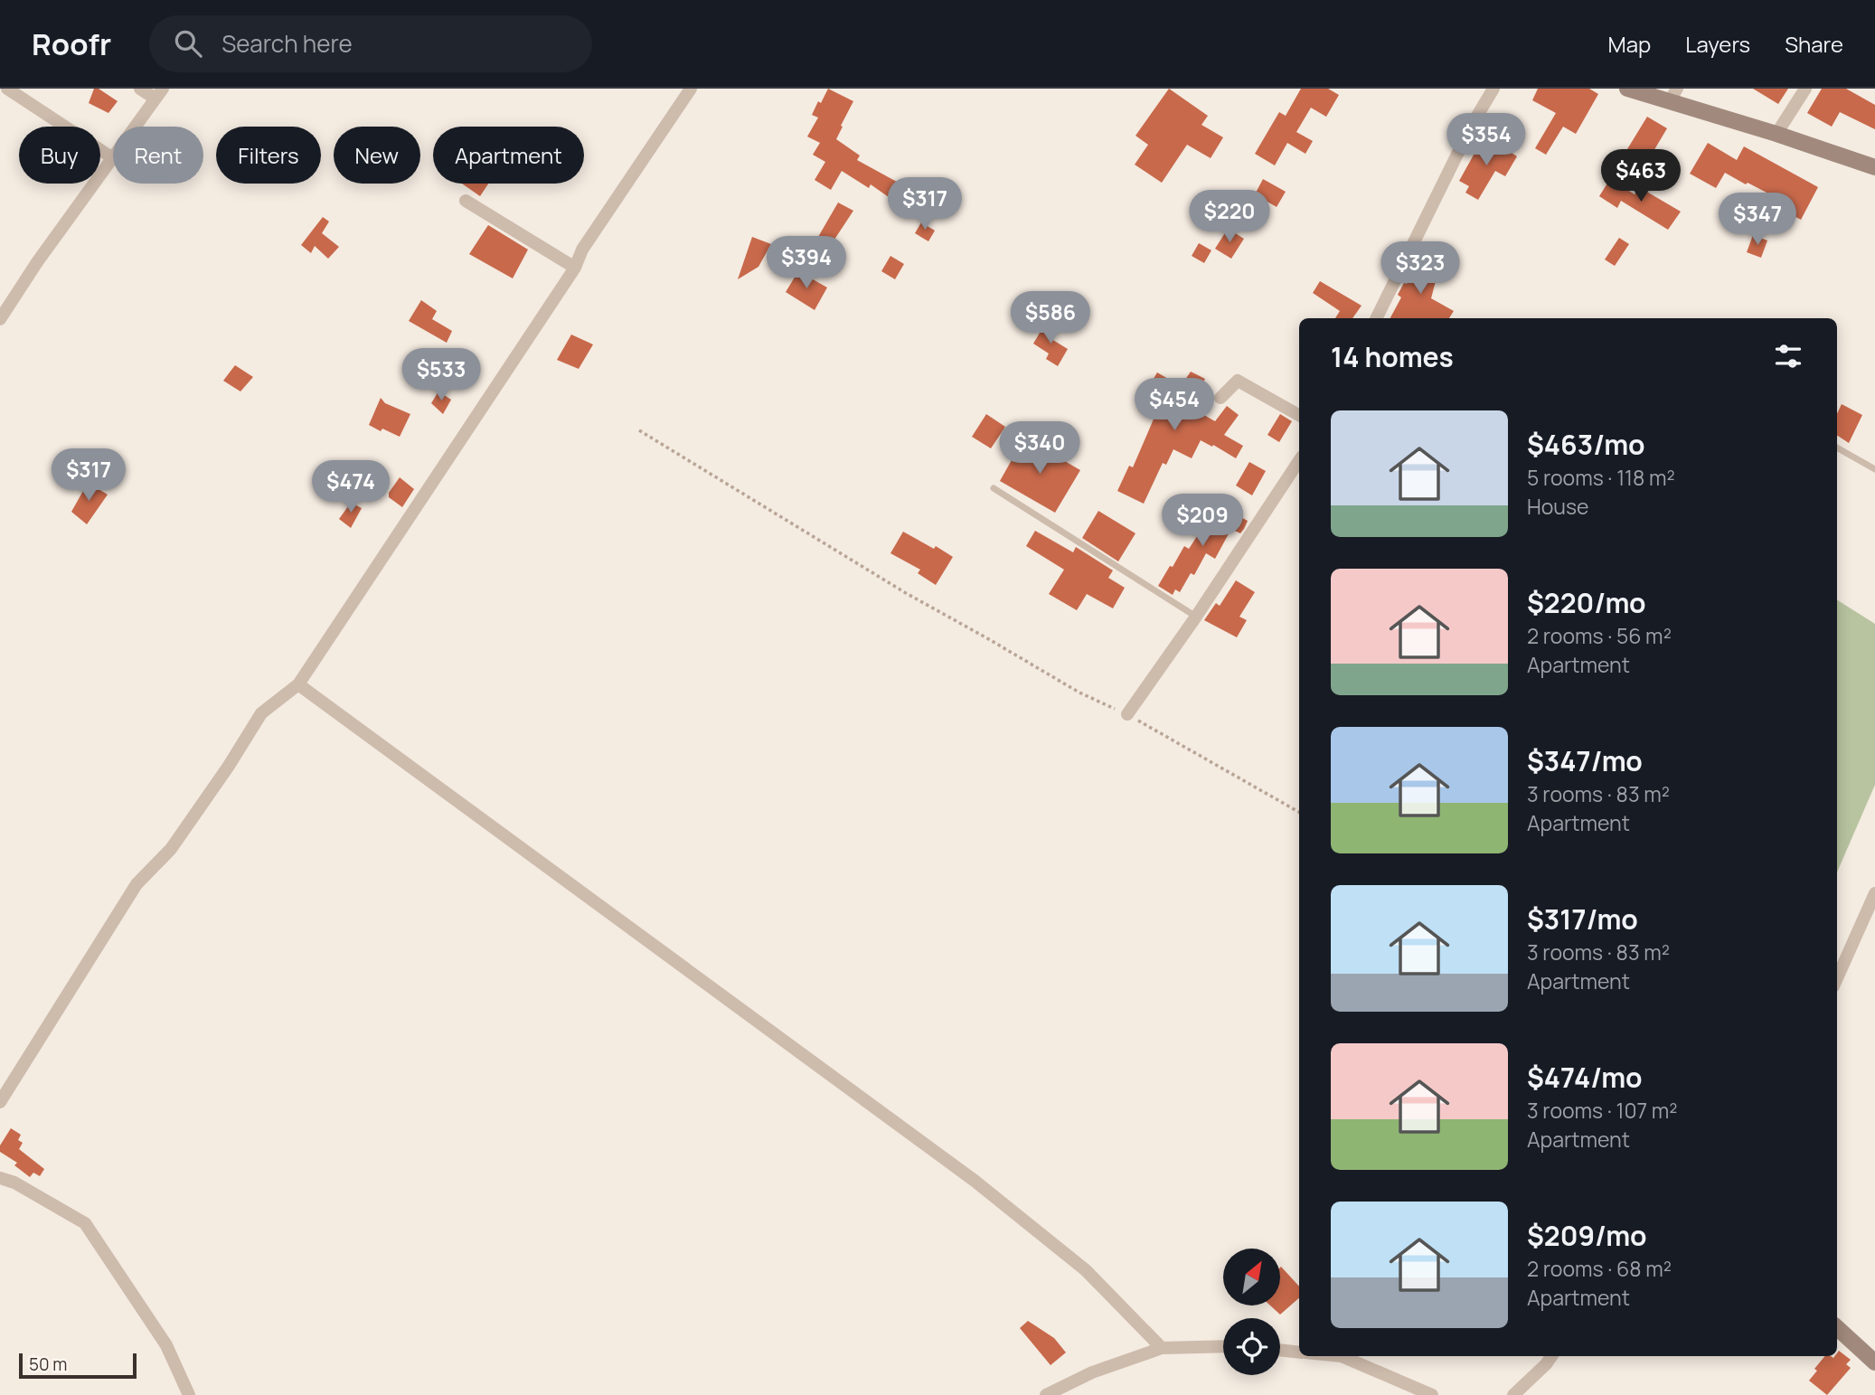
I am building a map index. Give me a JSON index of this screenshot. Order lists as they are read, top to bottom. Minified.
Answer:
{"scale_bar":"50 m","north":"top right","page":{"header":"Roofr","search":"Search here","nav":["Map","Layers","Share"],"price":["$354","$463","$317","$220","$347","$394","$323","$586","$533","$454","$340","$317","$474","$209"],"chip":["Buy","Rent","Filters","New","Apartment"],"heading":"14 homes","list":[{"name":"$463/mo","note":"5 rooms · 118 m² · House"},{"name":"$220/mo","note":"2 rooms · 56 m² · Apartment"},{"name":"$347/mo","note":"3 rooms · 83 m² · Apartment"},{"name":"$317/mo","note":"3 rooms · 83 m² · Apartment"},{"name":"$474/mo","note":"3 rooms · 107 m² · Apartment"},{"name":"$209/mo","note":"2 rooms · 68 m² · Apartment"}],"scale":"50 m"}}
